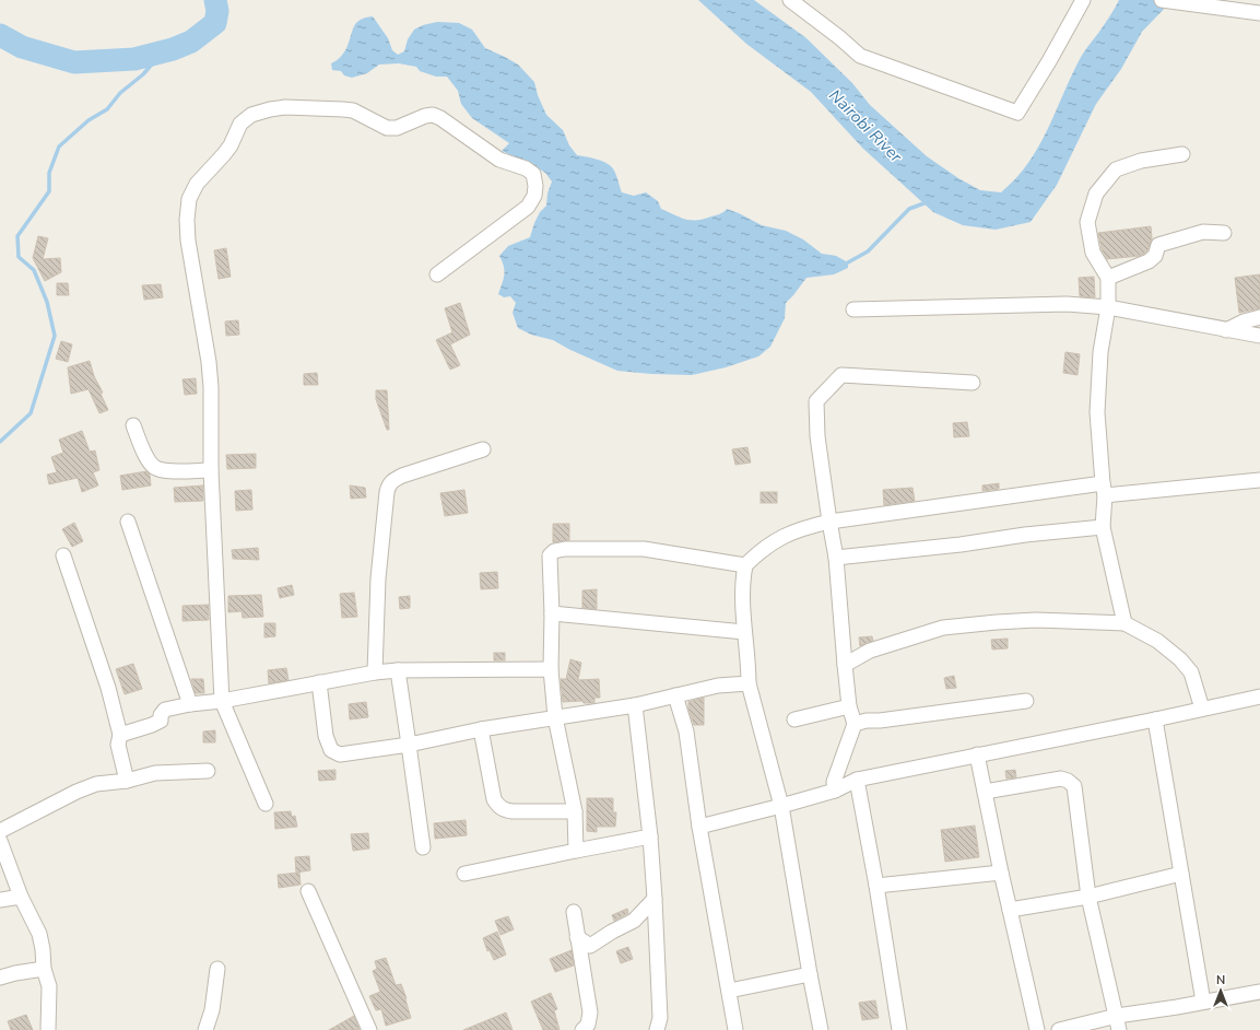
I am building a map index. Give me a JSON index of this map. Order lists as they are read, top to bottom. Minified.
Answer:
{"water":["Nairobi River"],"north":"top"}
